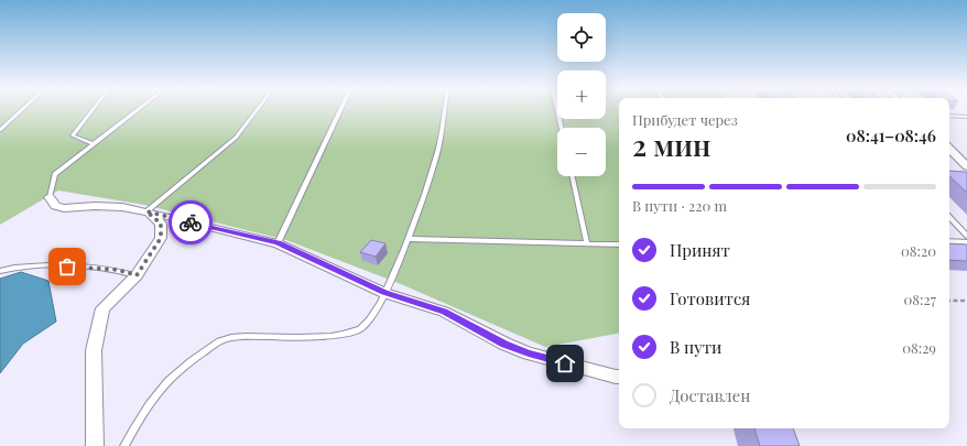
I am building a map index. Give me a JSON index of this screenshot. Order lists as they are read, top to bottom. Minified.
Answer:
{"page":{"map_buttons":["+","−"],"heading":["2 мин","Прибудет через","08:41–08:46"],"bar":"В пути · 220 m","list":[["Принят","08:20"],["Готовится","08:27"],["В пути","08:29"],"Доставлен"]}}
